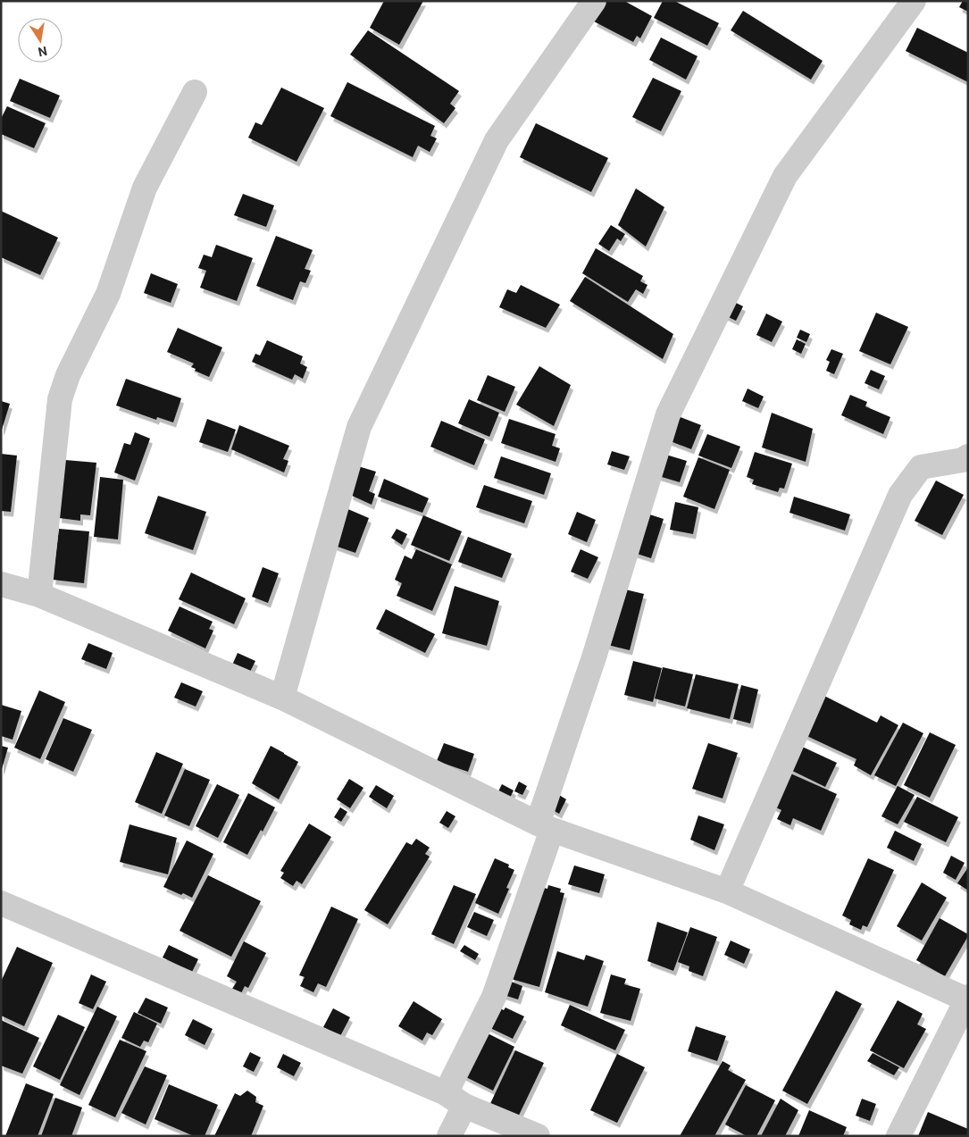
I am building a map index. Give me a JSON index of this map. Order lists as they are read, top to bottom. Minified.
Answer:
{"north":"bottom"}
